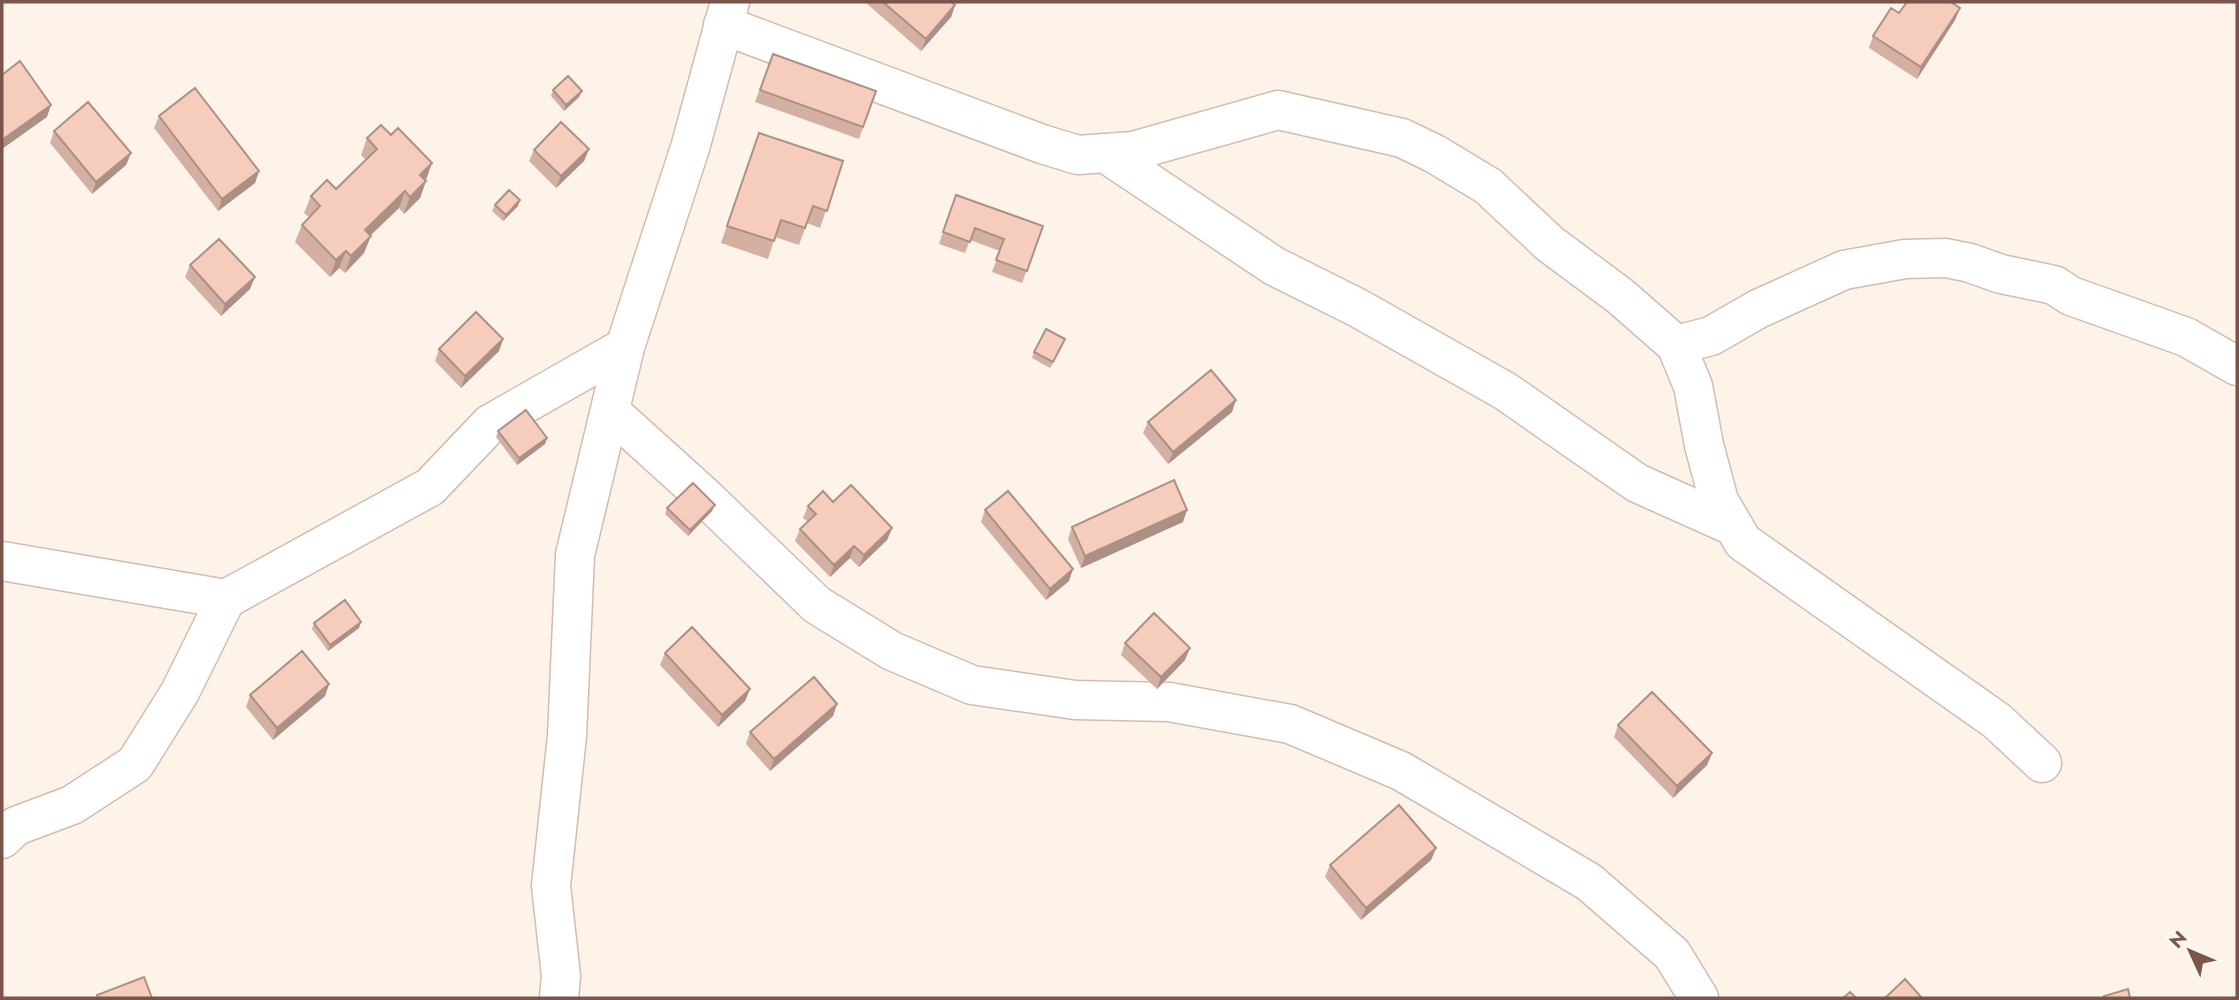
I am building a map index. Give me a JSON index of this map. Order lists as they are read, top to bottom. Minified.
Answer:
{"north":"top left"}
